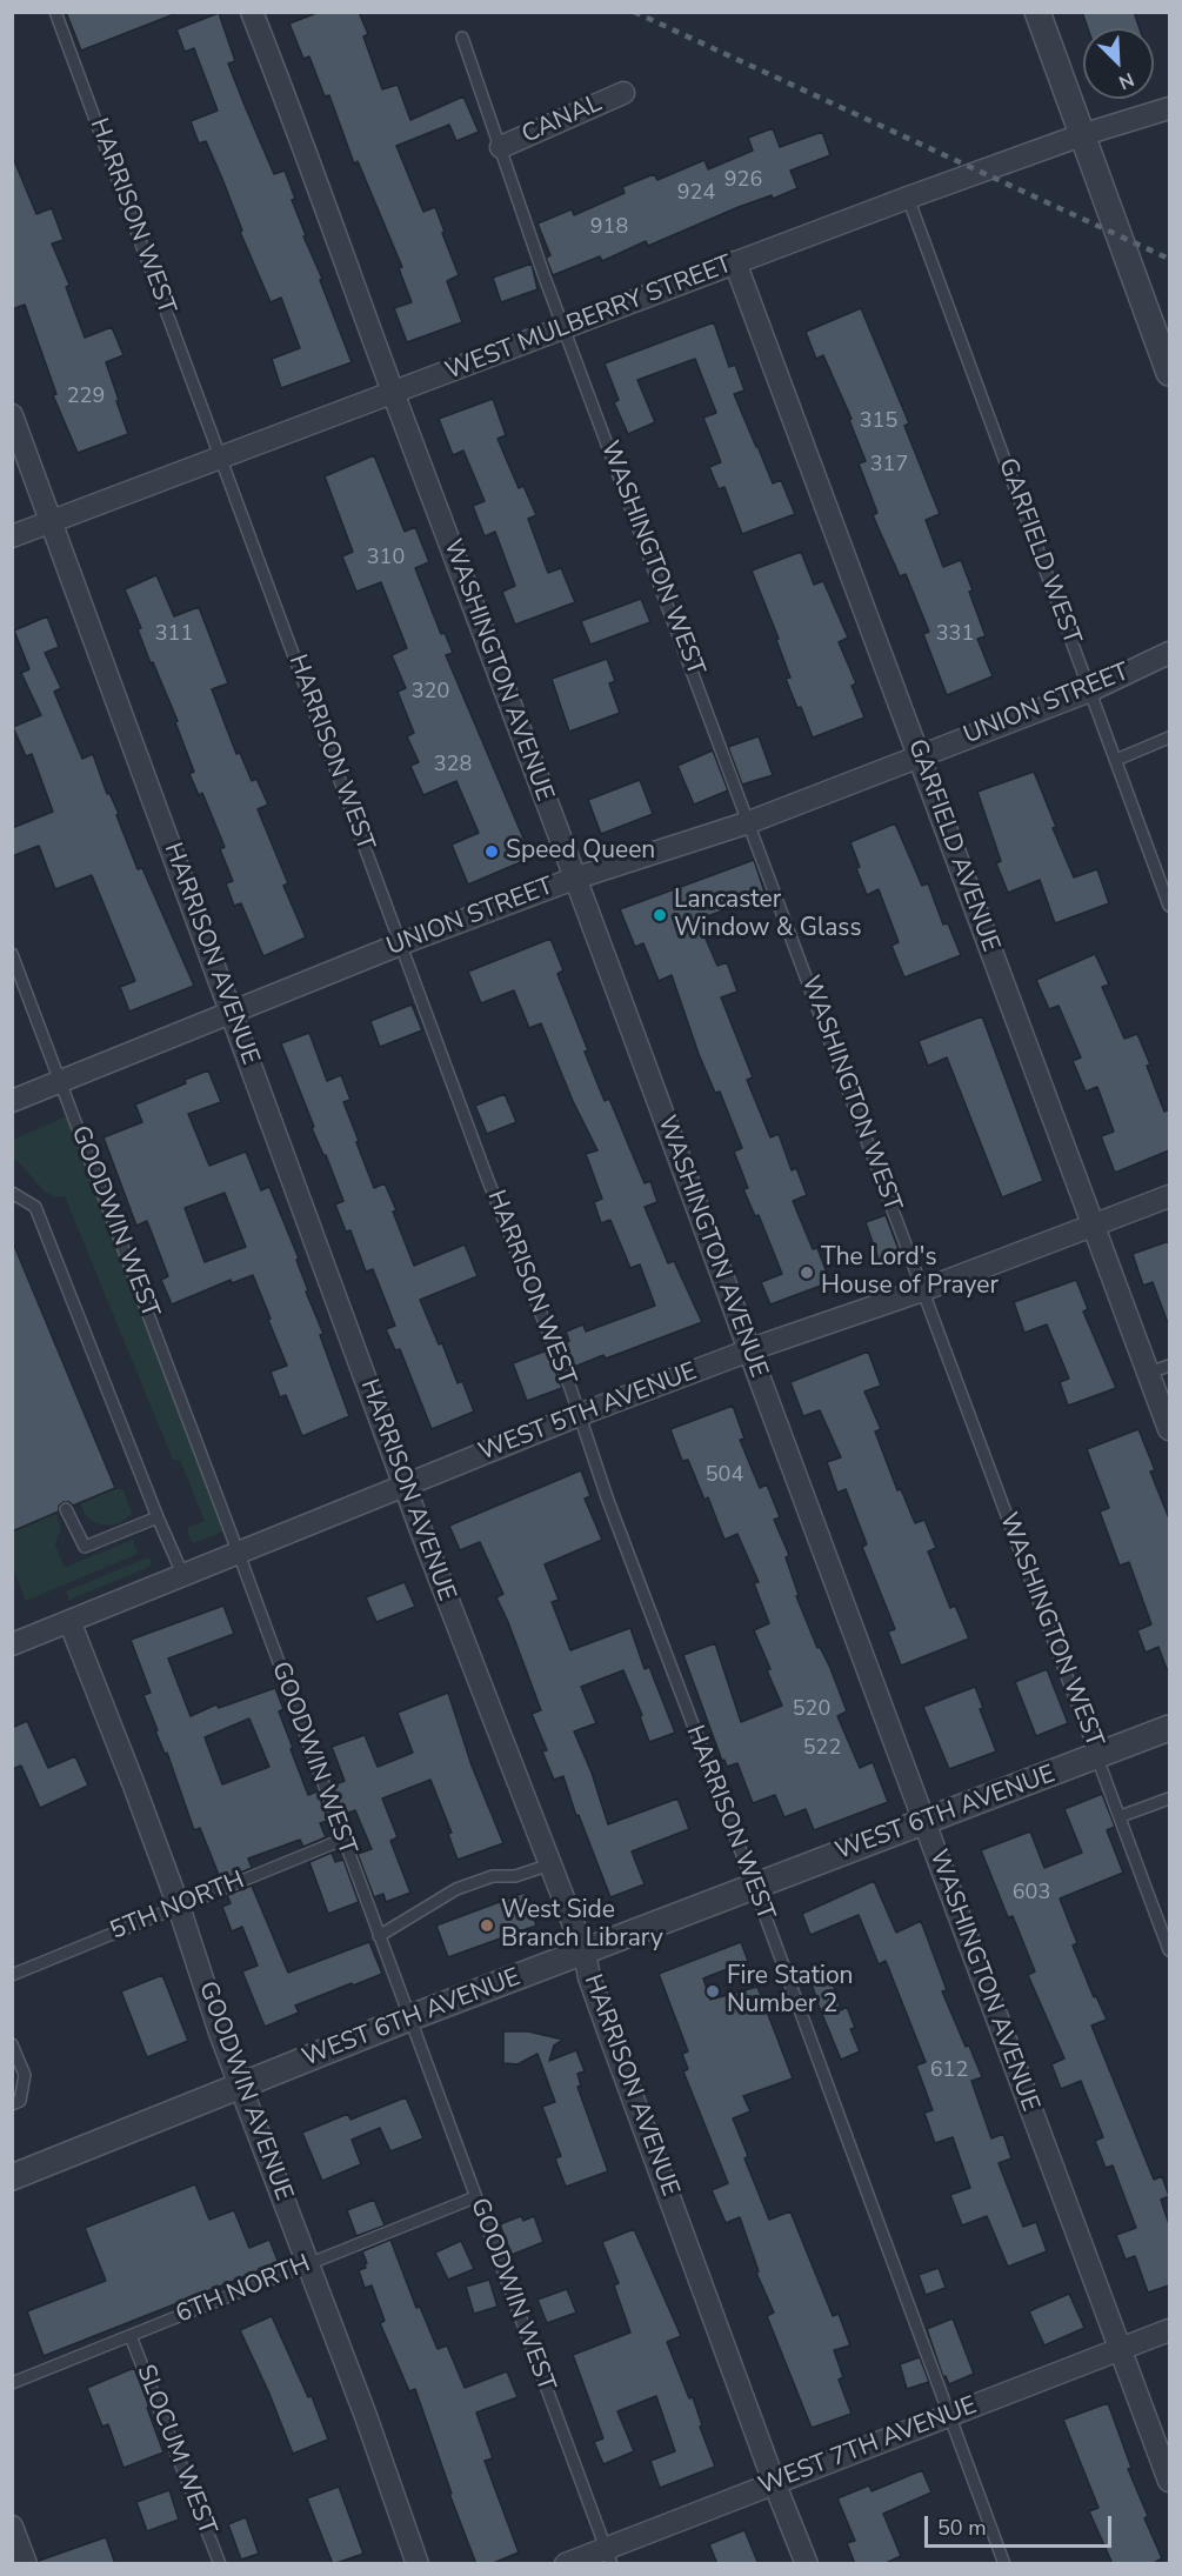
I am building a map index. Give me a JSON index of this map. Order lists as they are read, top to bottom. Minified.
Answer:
{"streets":{"street":["CANAL","WEST MULBERRY STREET","WASHINGTON AVENUE","UNION STREET","GARFIELD AVENUE","HARRISON AVENUE","WEST 5TH AVENUE","WEST 6TH AVENUE","GOODWIN AVENUE","WEST 7TH AVENUE"],"lane":["HARRISON WEST","GARFIELD WEST","WASHINGTON WEST","GOODWIN WEST","5TH NORTH","6TH NORTH","SLOCUM WEST"]},"crossings":[["CANAL","WASHINGTON WEST"],["HARRISON WEST","WEST MULBERRY STREET"],["HARRISON WEST","UNION STREET"],["HARRISON WEST","WEST 5TH AVENUE"],["HARRISON WEST","WEST 6TH AVENUE"],["HARRISON WEST","WEST 7TH AVENUE"],["WEST MULBERRY STREET","GARFIELD WEST"],["WEST MULBERRY STREET","WASHINGTON WEST"],["WEST MULBERRY STREET","WASHINGTON AVENUE"],["WEST MULBERRY STREET","GARFIELD AVENUE"],["WEST MULBERRY STREET","HARRISON AVENUE"],["GARFIELD WEST","UNION STREET"],["WASHINGTON WEST","UNION STREET"],["WASHINGTON WEST","WEST 5TH AVENUE"],["WASHINGTON WEST","WEST 6TH AVENUE"],["WASHINGTON AVENUE","UNION STREET"],["WASHINGTON AVENUE","WEST 5TH AVENUE"],["WASHINGTON AVENUE","WEST 6TH AVENUE"],["WASHINGTON AVENUE","WEST 7TH AVENUE"],["UNION STREET","GARFIELD AVENUE"],["UNION STREET","HARRISON AVENUE"],["UNION STREET","GOODWIN WEST"],["GARFIELD AVENUE","WEST 5TH AVENUE"],["HARRISON AVENUE","WEST 5TH AVENUE"],["HARRISON AVENUE","WEST 6TH AVENUE"],["HARRISON AVENUE","WEST 7TH AVENUE"],["GOODWIN WEST","WEST 5TH AVENUE"],["GOODWIN WEST","WEST 6TH AVENUE"],["GOODWIN WEST","5TH NORTH"],["GOODWIN WEST","6TH NORTH"],["GOODWIN WEST","WEST 7TH AVENUE"],["WEST 5TH AVENUE","GOODWIN AVENUE"],["WEST 6TH AVENUE","GOODWIN AVENUE"],["5TH NORTH","GOODWIN AVENUE"],["GOODWIN AVENUE","6TH NORTH"],["6TH NORTH","SLOCUM WEST"]],"places":["Speed Queen","Lancaster Window & Glass","The Lord's House of Prayer","West Side Branch Library","Fire Station Number 2"],"house_numbers":["926","924","918","229","315","317","310","311","331","320","328","504","520","522","603","612"],"scale_bar":"50 m","north":"bottom right"}
